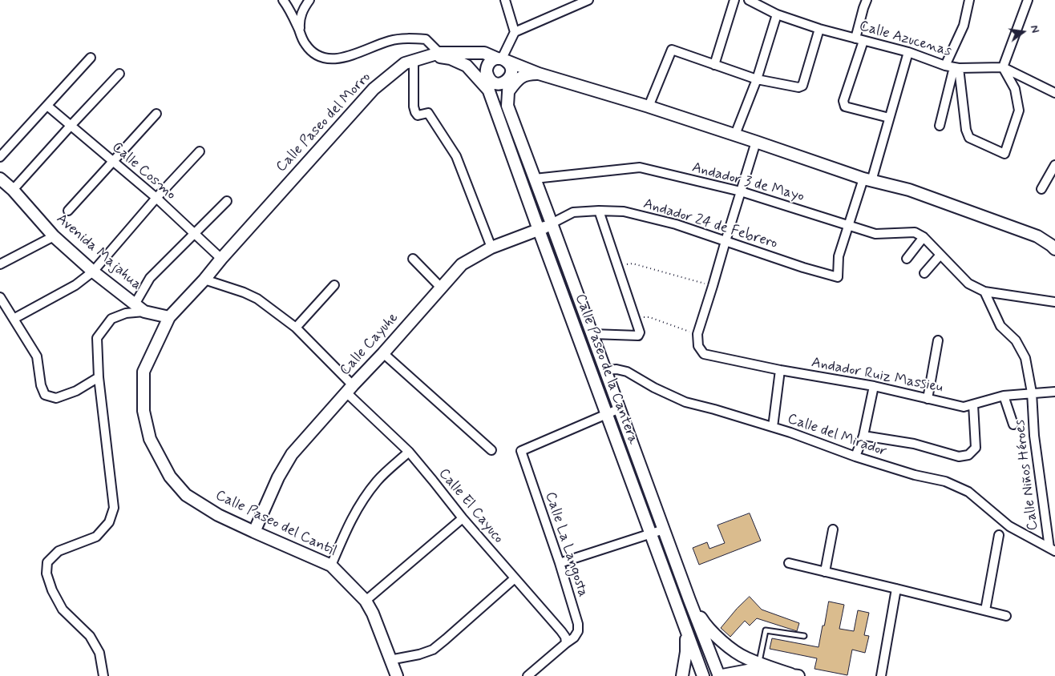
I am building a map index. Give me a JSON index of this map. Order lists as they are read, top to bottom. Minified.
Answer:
{"streets":{"street":["Calle Azucenas","Calle Paseo del Morro","Calle Cosmo","Andador 3 de Mayo","Andador 24 de Febrero","Avenida Majahua","Calle Cayuhe","Calle Paseo de la Cantera","Andador Ruiz Massieu","Calle del Mirador","Calle Niños Héroes","Calle El Cayuco","Calle Paseo del Cantil","Calle La Langosta"]},"crossings":[["Calle Paseo del Morro","Calle Cosmo"],["Calle Paseo del Morro","Calle Paseo de la Cantera"],["Calle Paseo del Morro","Calle Paseo del Cantil"],["Calle Cosmo","Calle Paseo del Cantil"],["Andador 3 de Mayo","Andador 24 de Febrero"],["Andador 3 de Mayo","Calle Paseo de la Cantera"],["Andador 24 de Febrero","Calle Cayuhe"],["Andador 24 de Febrero","Calle Paseo de la Cantera"],["Avenida Majahua","Calle Paseo del Cantil"],["Calle Cayuhe","Calle Paseo de la Cantera"],["Calle Cayuhe","Calle El Cayuco"],["Calle Cayuhe","Calle Paseo del Cantil"],["Calle Paseo de la Cantera","Calle del Mirador"],["Calle Paseo de la Cantera","Calle La Langosta"],["Andador Ruiz Massieu","Calle Niños Héroes"],["Calle del Mirador","Calle Niños Héroes"],["Calle El Cayuco","Calle Paseo del Cantil"],["Calle El Cayuco","Calle La Langosta"]],"north":"right"}
